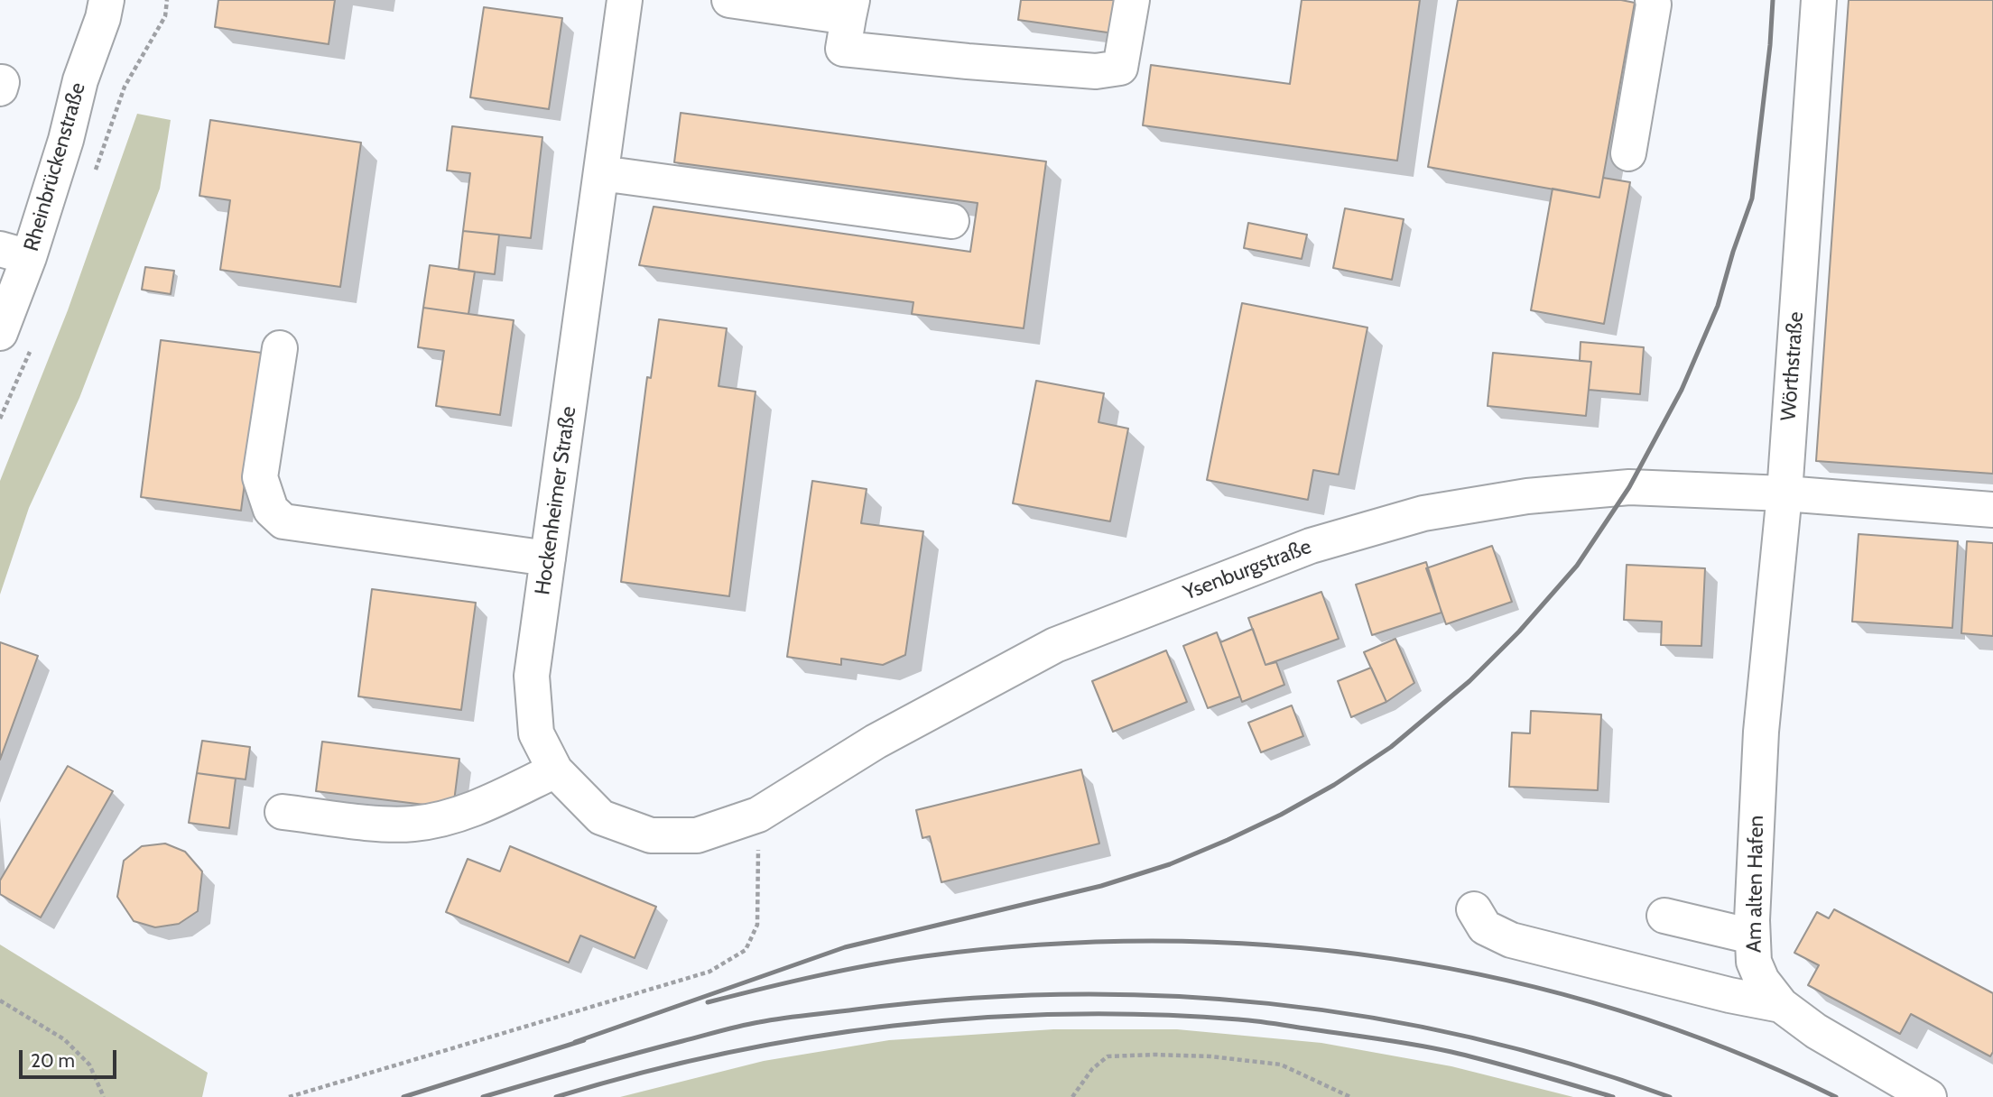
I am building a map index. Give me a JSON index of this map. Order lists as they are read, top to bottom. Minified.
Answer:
{"streets":{"street":["Rheinbrückenstraße","Wörthstraße","Hockenheimer Straße","Ysenburgstraße","Am alten Hafen"]},"crossings":[["Wörthstraße","Ysenburgstraße"],["Wörthstraße","Am alten Hafen"],["Hockenheimer Straße","Ysenburgstraße"]],"scale_bar":"20 m"}
